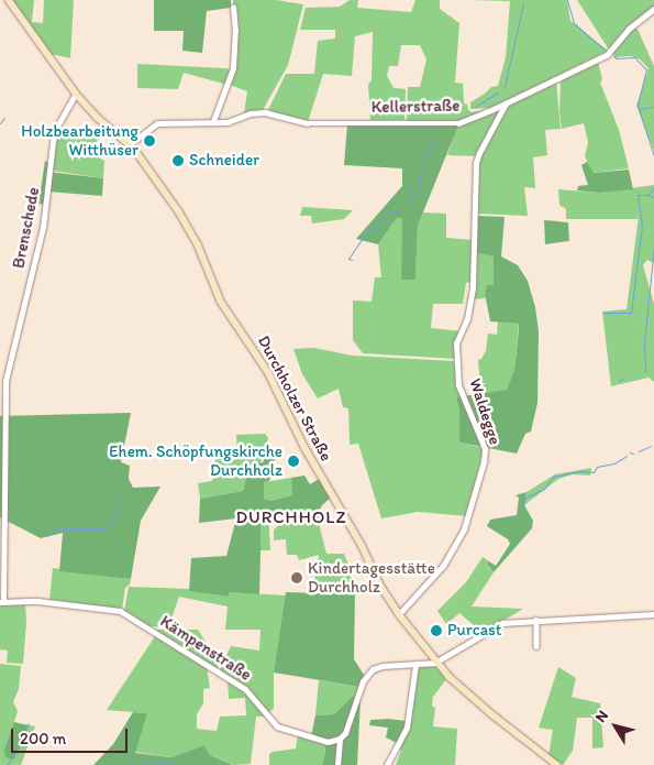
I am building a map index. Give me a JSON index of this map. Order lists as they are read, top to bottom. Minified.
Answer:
{"streets":{"main road":["Durchholzer Straße"],"street":["Kellerstraße","Brenschede","Waldegge","Kämpenstraße"]},"crossings":[["Kellerstraße","Durchholzer Straße"],["Kellerstraße","Waldegge"],["Brenschede","Durchholzer Straße"],["Brenschede","Kämpenstraße"],["Durchholzer Straße","Waldegge"]],"districts":["DURCHHOLZ"],"places":["Holzbearbeitung Witthüser","Schneider","Ehem. Schöpfungskirche Durchholz","Kindertagesstätte Durchholz","Purcast"],"scale_bar":"200 m","north":"top left"}
